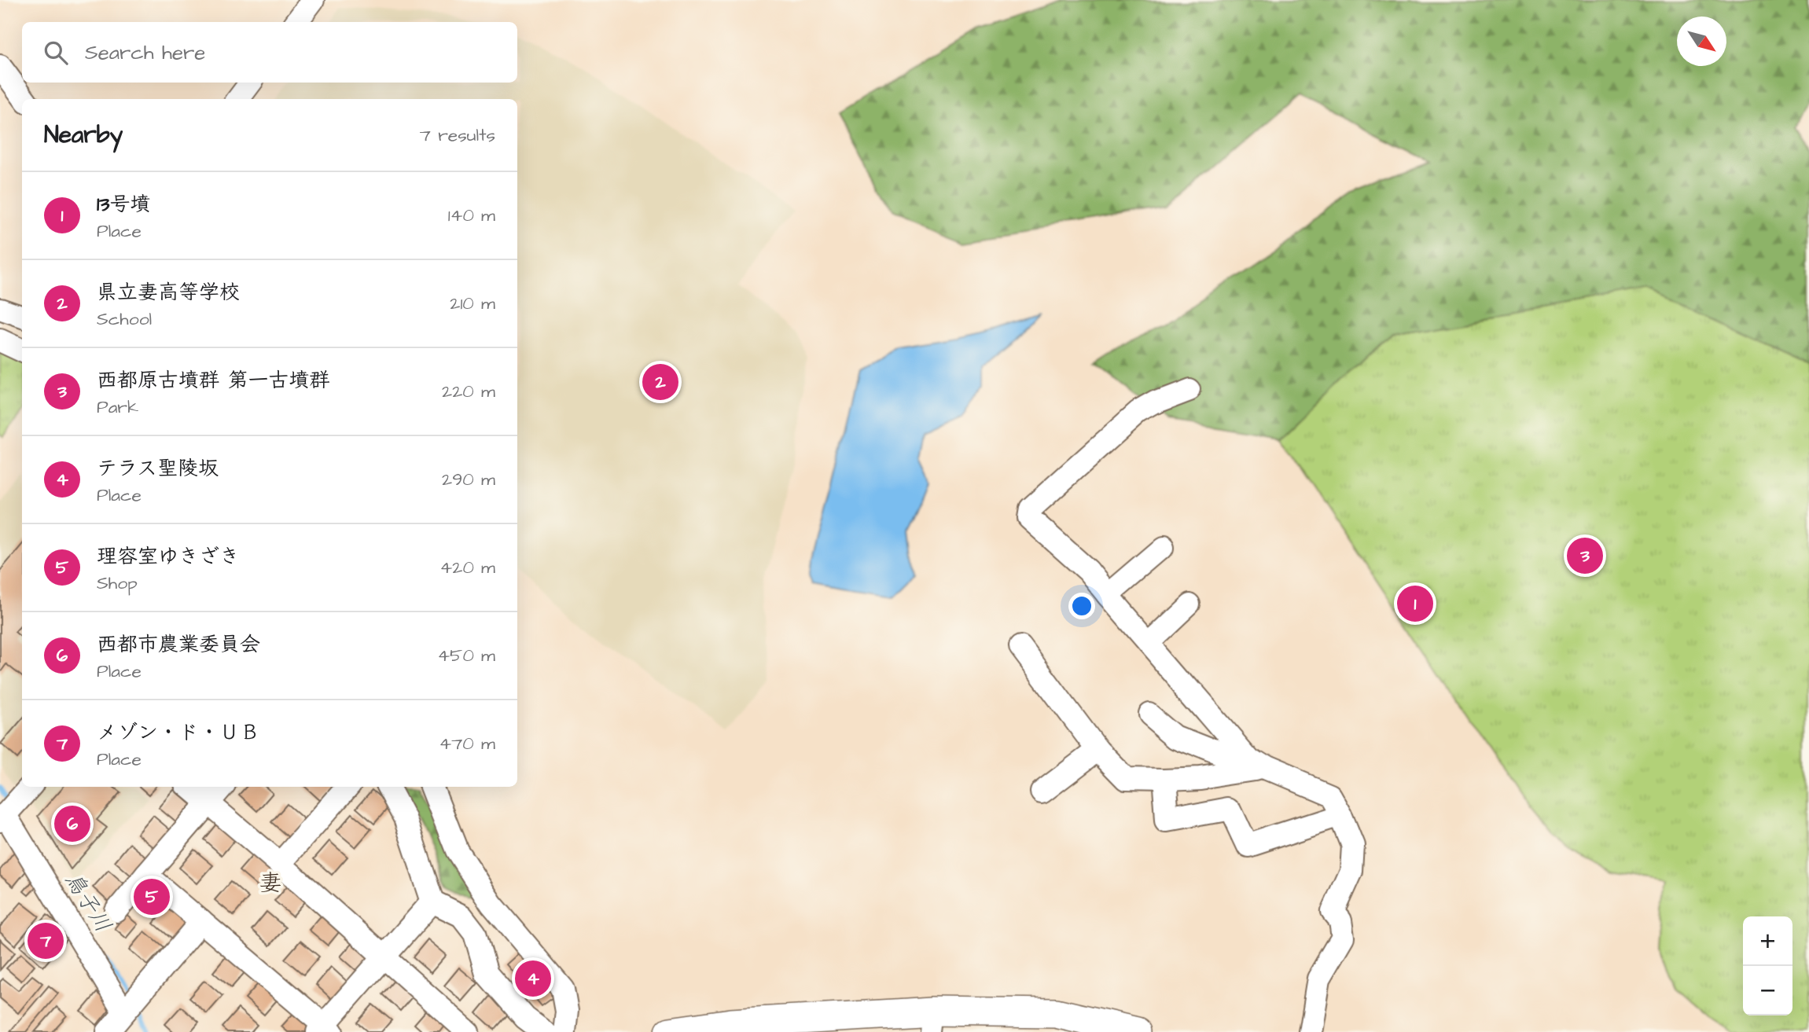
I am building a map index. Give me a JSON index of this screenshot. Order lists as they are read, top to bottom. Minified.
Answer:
{"districts":["妻"],"water":["鳥子川"],"north":"bottom right","page":{"search":"Search here","heading":["Nearby","7 results"],"list":[{"mark":"1","name":"13号墳","note":"Place","value":"140 m"},{"mark":"2","name":"県立妻高等学校","note":"School","value":"210 m"},{"mark":"3","name":"西都原古墳群 第一古墳群","note":"Park","value":"220 m"},{"mark":"4","name":"テラス聖陵坂","note":"Place","value":"290 m"},{"mark":"5","name":"理容室ゆきざき","note":"Shop","value":"420 m"},{"mark":"6","name":"西都市農業委員会","note":"Place","value":"450 m"},{"mark":"7","name":"メゾン・ド・ＵＢ","note":"Place","value":"470 m"}],"pins":["2","3","1","6","5","7","4"],"map_buttons":["+","−"]}}
